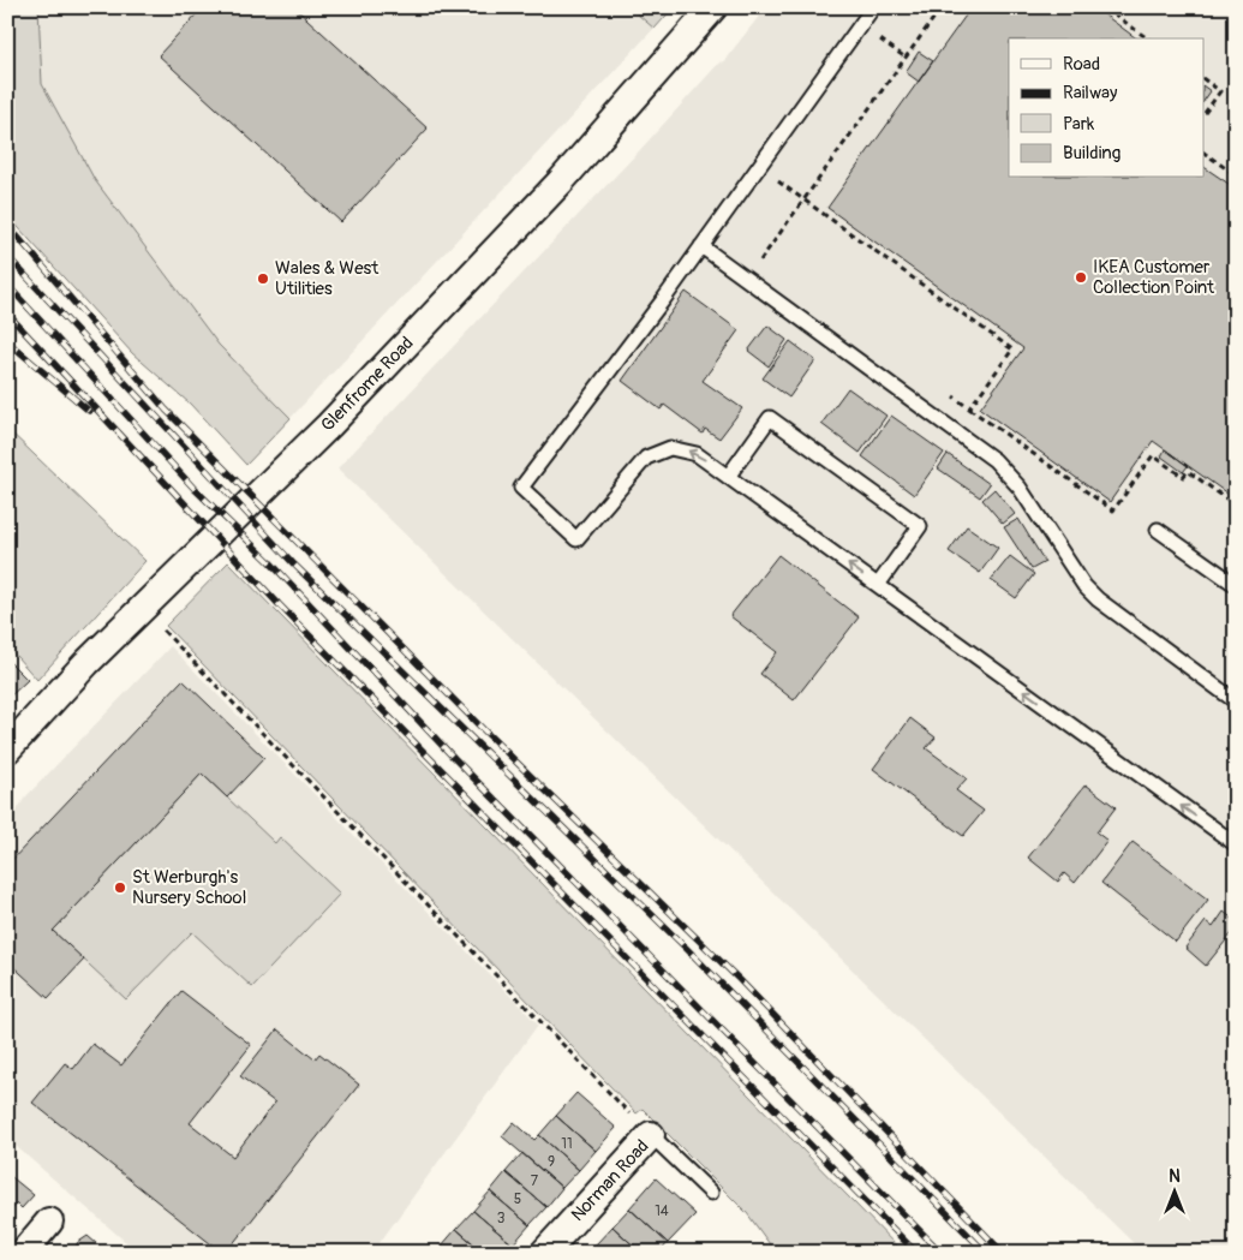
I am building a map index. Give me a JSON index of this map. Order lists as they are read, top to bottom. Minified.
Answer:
{"streets":{"street":["Glenfrome Road","Norman Road"]},"places":["IKEA Customer Collection Point","Wales & West Utilities","St Werburgh's Nursery School"],"house_numbers":["11","9","7","5","14","3"],"legend":["Road","Railway","Park","Building"],"north":"top"}
